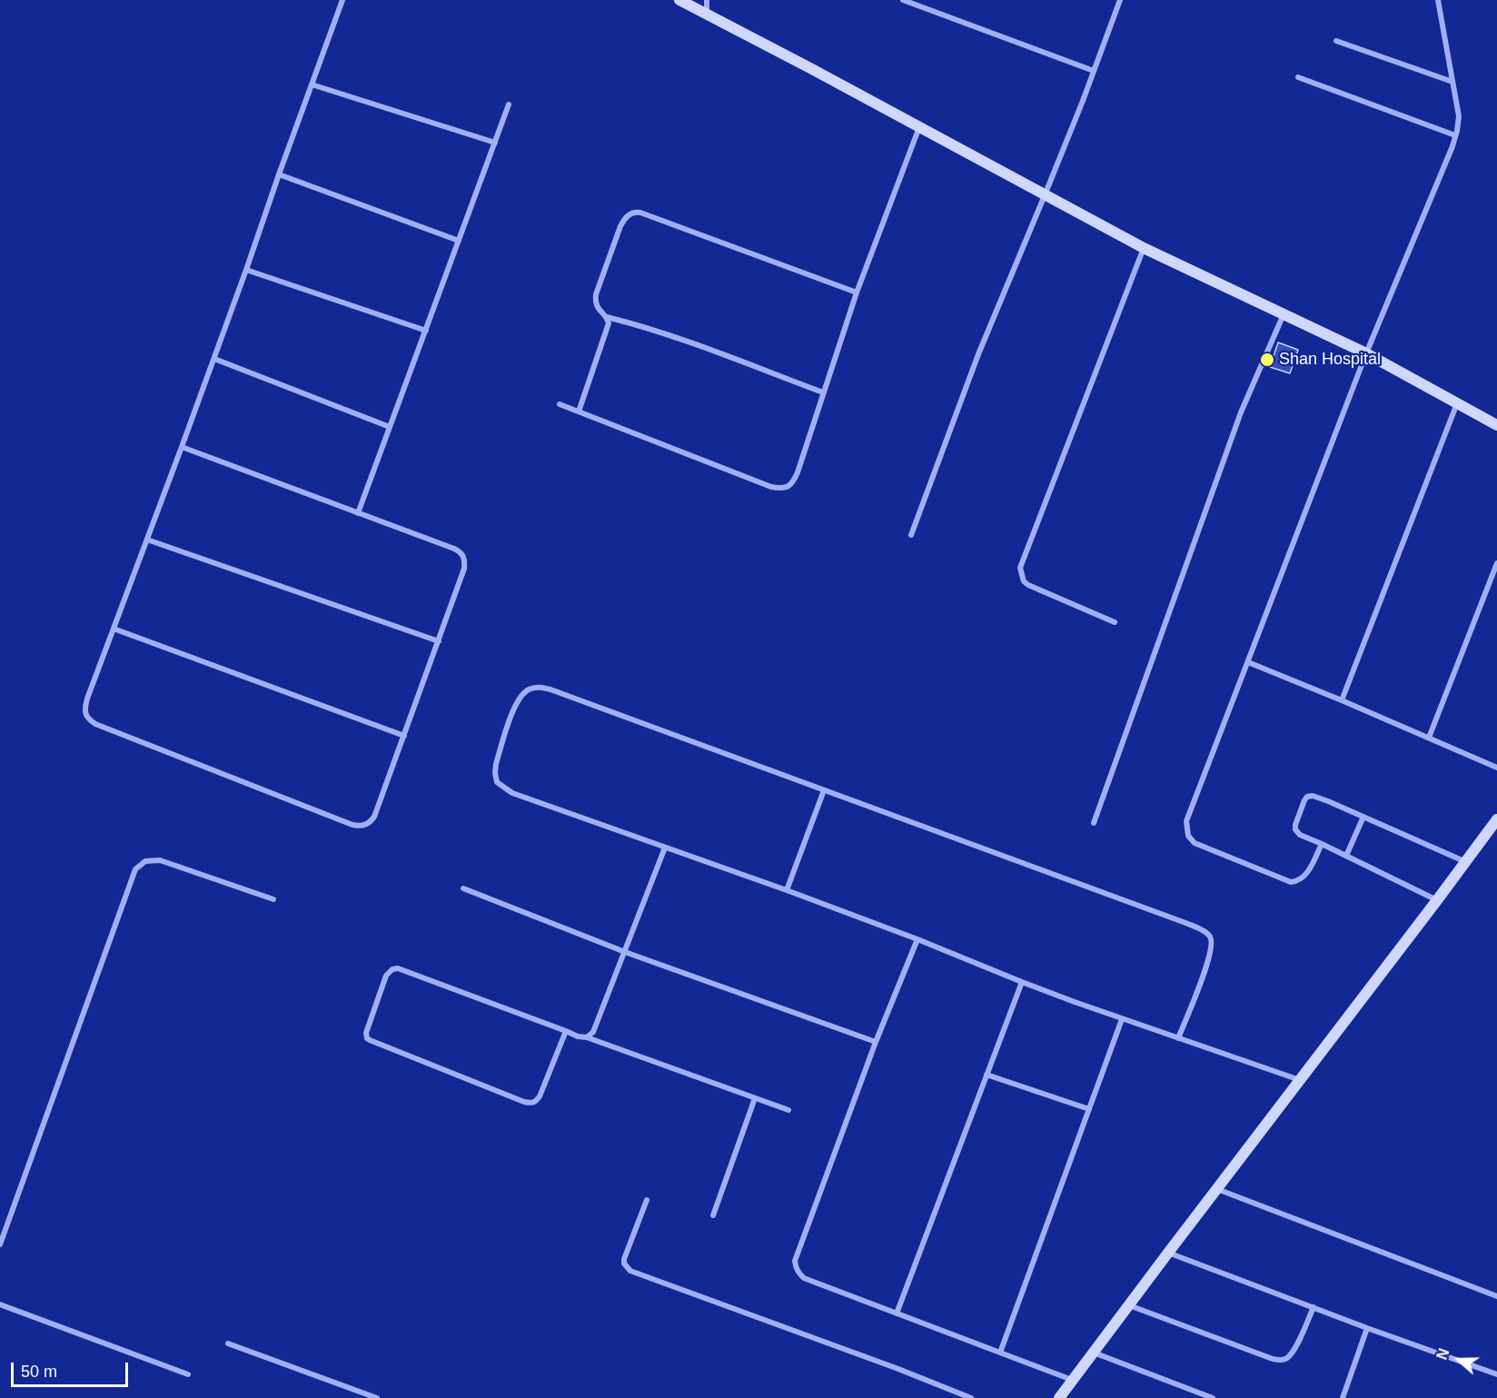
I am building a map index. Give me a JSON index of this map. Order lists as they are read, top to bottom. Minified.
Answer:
{"places":["Shan Hospital"],"scale_bar":"50 m","north":"left"}
